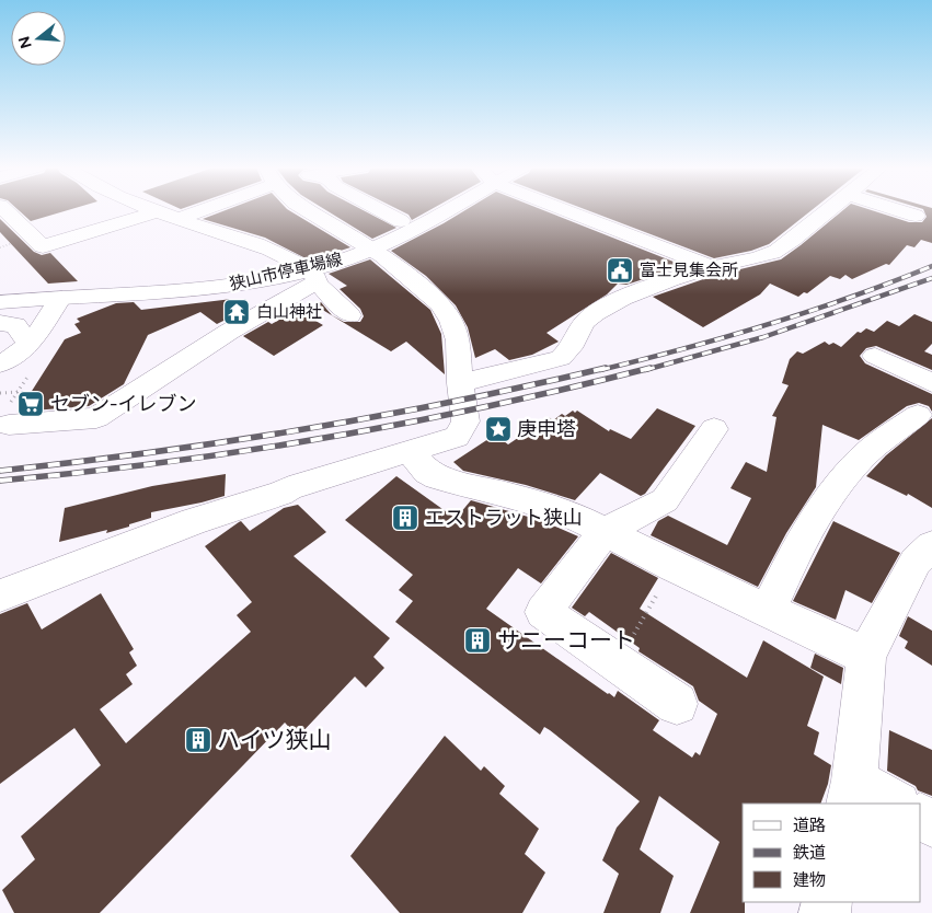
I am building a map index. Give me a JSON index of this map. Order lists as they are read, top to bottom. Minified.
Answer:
{"streets":{"street":["狭山市停車場線"]},"places":{"public building":["富士見集会所"],"temple":["白山神社"],"supermarket":["セブン-イレブン"],"place":["庚申塔"],"building":["エストラット狭山","サニーコート","ハイツ狭山"]},"legend":["道路","鉄道","建物"],"north":"left"}
